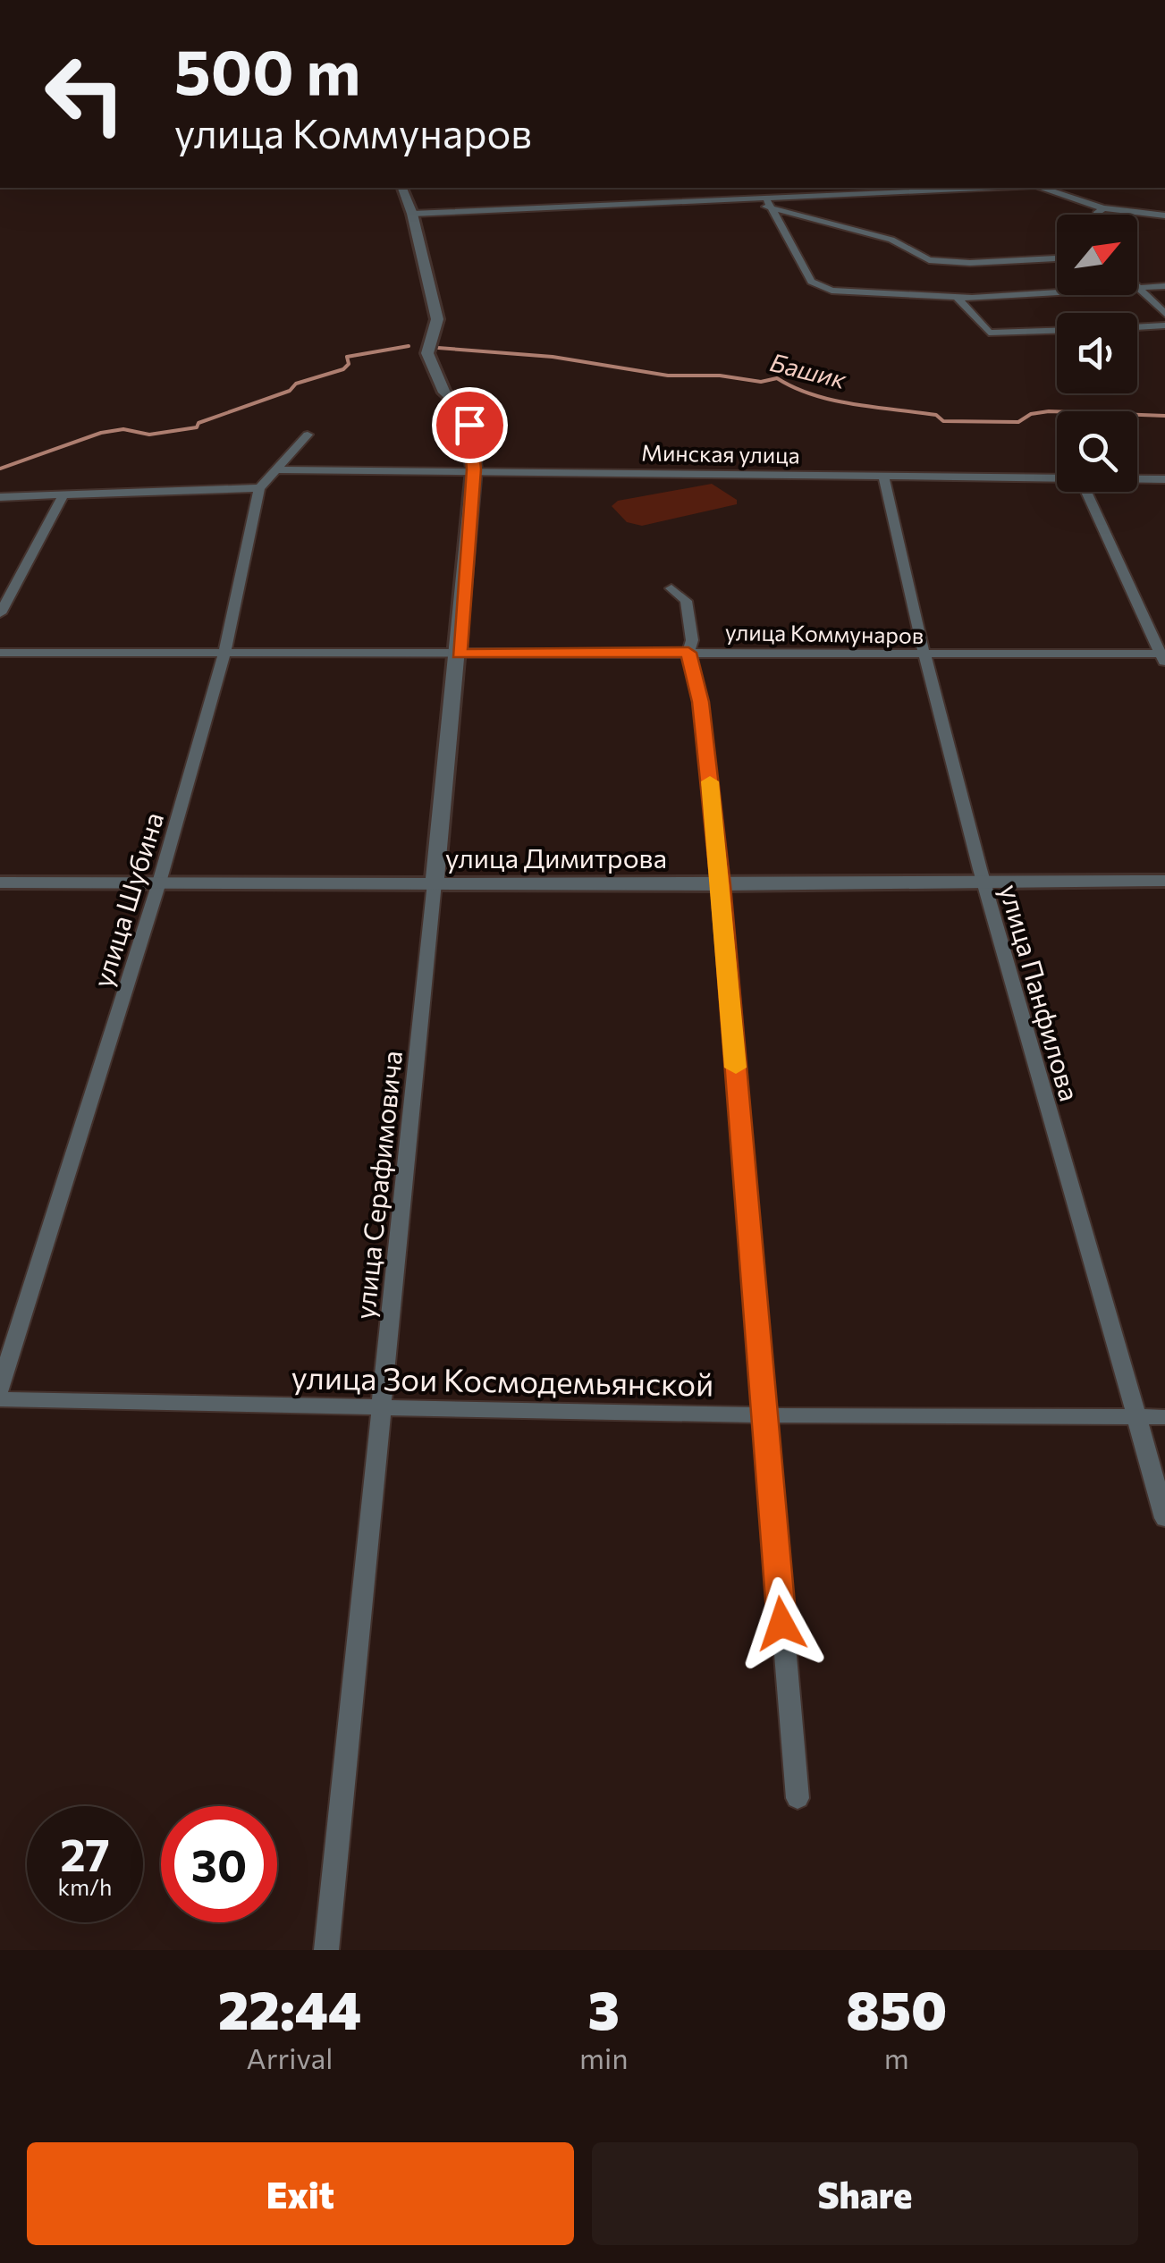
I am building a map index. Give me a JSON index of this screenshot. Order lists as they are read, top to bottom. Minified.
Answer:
{"streets":{"street":["Минская улица","улица Коммунаров","улица Димитрова","улица Шубина","улица Панфилова","улица Серафимовича","улица Зои Космодемьянской"]},"crossings":[["Минская улица","улица Панфилова"],["Минская улица","улица Серафимовича"],["улица Коммунаров","улица Шубина"],["улица Коммунаров","улица Панфилова"],["улица Коммунаров","улица Серафимовича"],["улица Димитрова","улица Шубина"],["улица Димитрова","улица Панфилова"],["улица Димитрова","улица Серафимовича"],["улица Панфилова","улица Зои Космодемьянской"],["улица Серафимовича","улица Зои Космодемьянской"]],"water":["Башик"],"north":"top right","page":{"turn":["500 m","улица Коммунаров"],"speed":"27 km/h","limit":"30","eta":["22:44","Arrival","3","min","850","m"],"buttons":["Exit","Share"]}}
